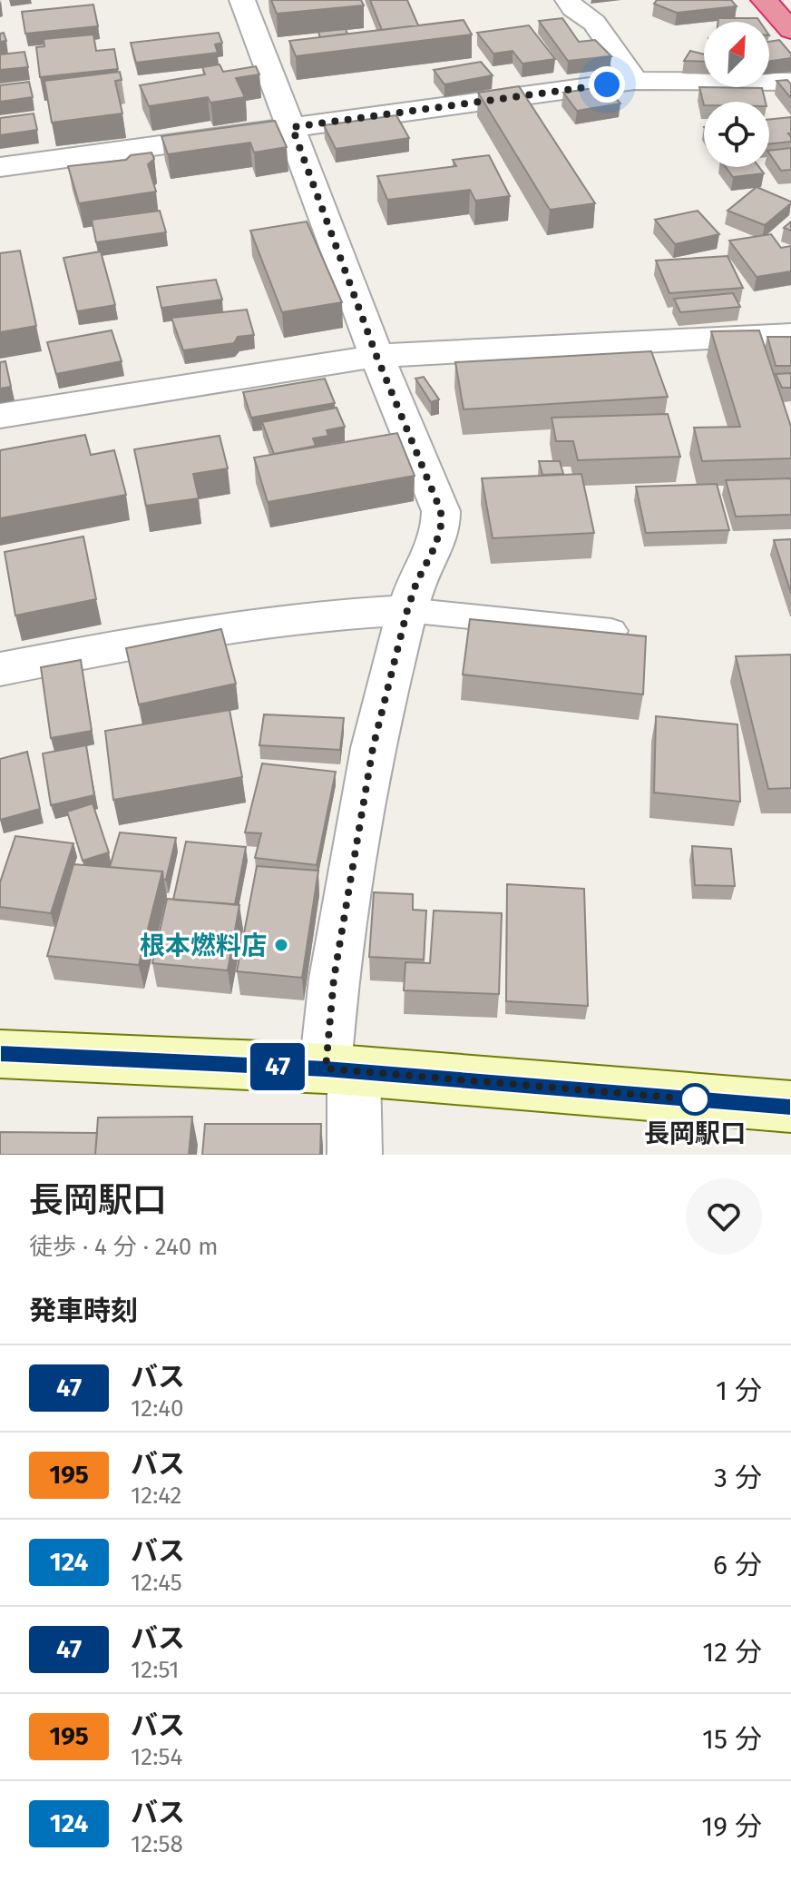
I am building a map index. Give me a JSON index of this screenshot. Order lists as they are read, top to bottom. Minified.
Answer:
{"places":["根本燃料店","長岡駅口"],"lines":["bus line 47"],"north":"top right","page":{"on_map":"47","heading":[["長岡駅口","徒歩 · 4 分 · 240 m"],"発車時刻"],"list":[{"mark":"47","name":"バス","note":"12:40","value":"1 分"},{"mark":"195","name":"バス","note":"12:42","value":"3 分"},{"mark":"124","name":"バス","note":"12:45","value":"6 分"},{"mark":"47","name":"バス","note":"12:51","value":"12 分"},{"mark":"195","name":"バス","note":"12:54","value":"15 分"},{"mark":"124","name":"バス","note":"12:58","value":"19 分"}]}}
